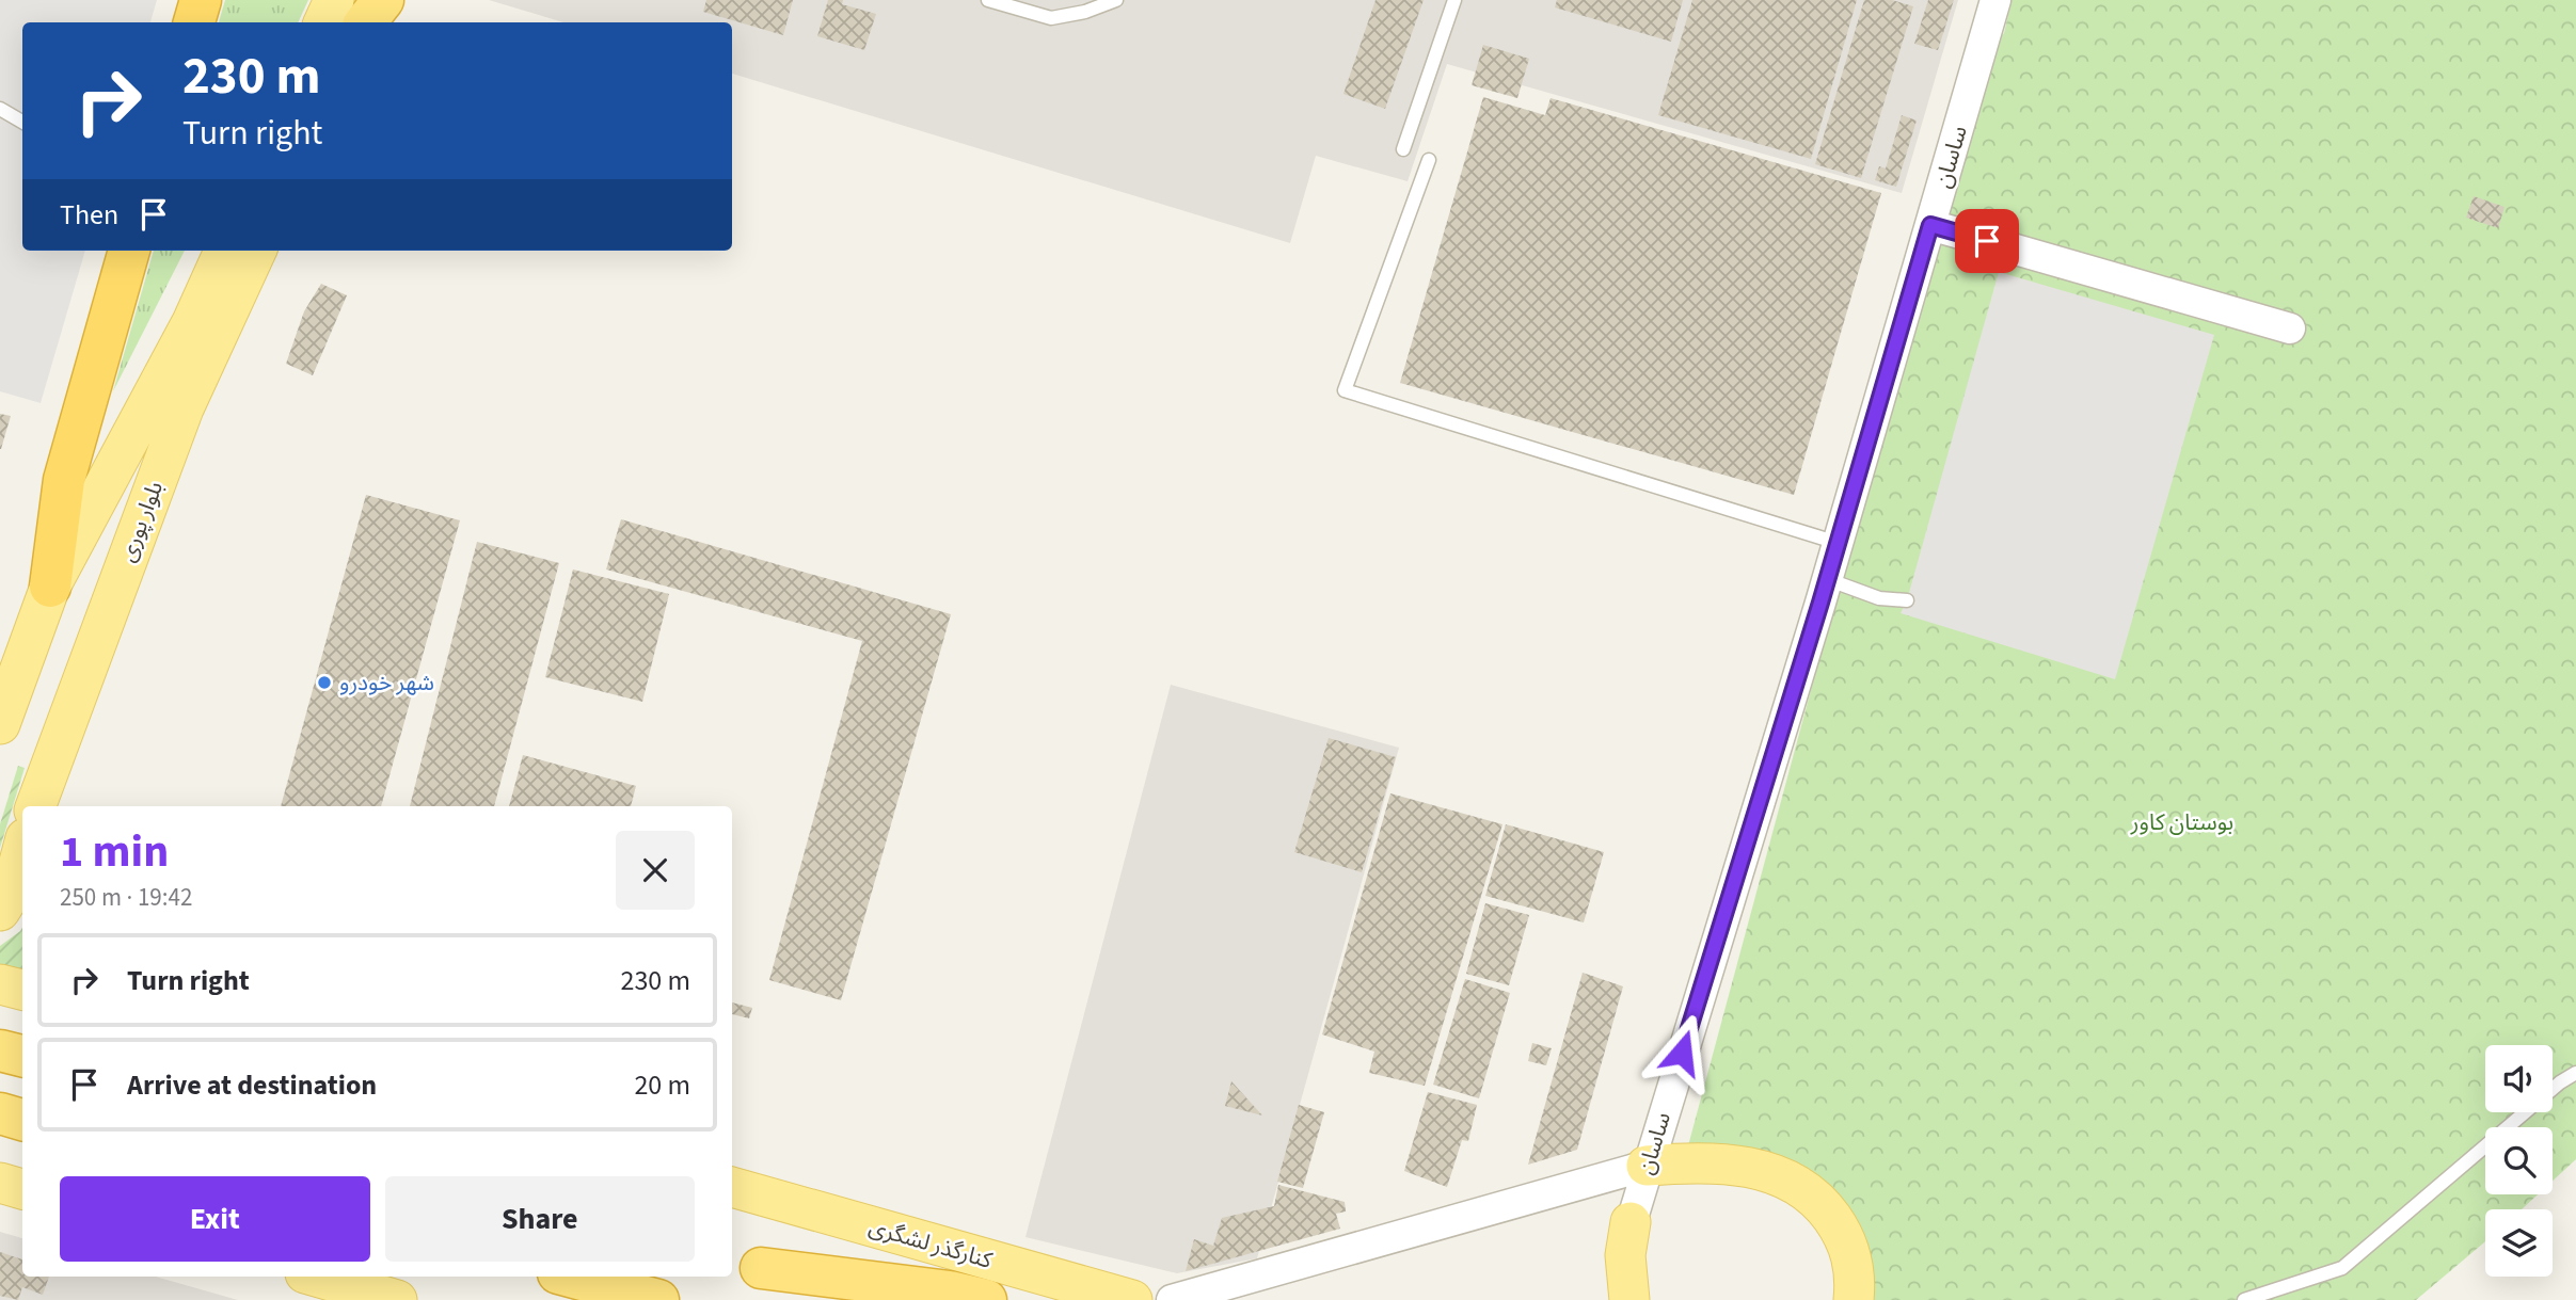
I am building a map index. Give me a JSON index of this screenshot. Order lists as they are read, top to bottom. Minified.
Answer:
{"streets":{"main road":["بلوار پوری","کنارگذر لشگری"],"street":["ساسان"]},"parks":["بوستان کاور"],"places":["شهر خودرو"],"page":{"turn":["230 m","Turn right"],"then":"Then","heading":["1 min","250 m · 19:42"],"list":[{"name":"Turn right","value":"230 m"},{"name":"Arrive at destination","value":"20 m"}],"buttons":["Exit","Share"]}}
